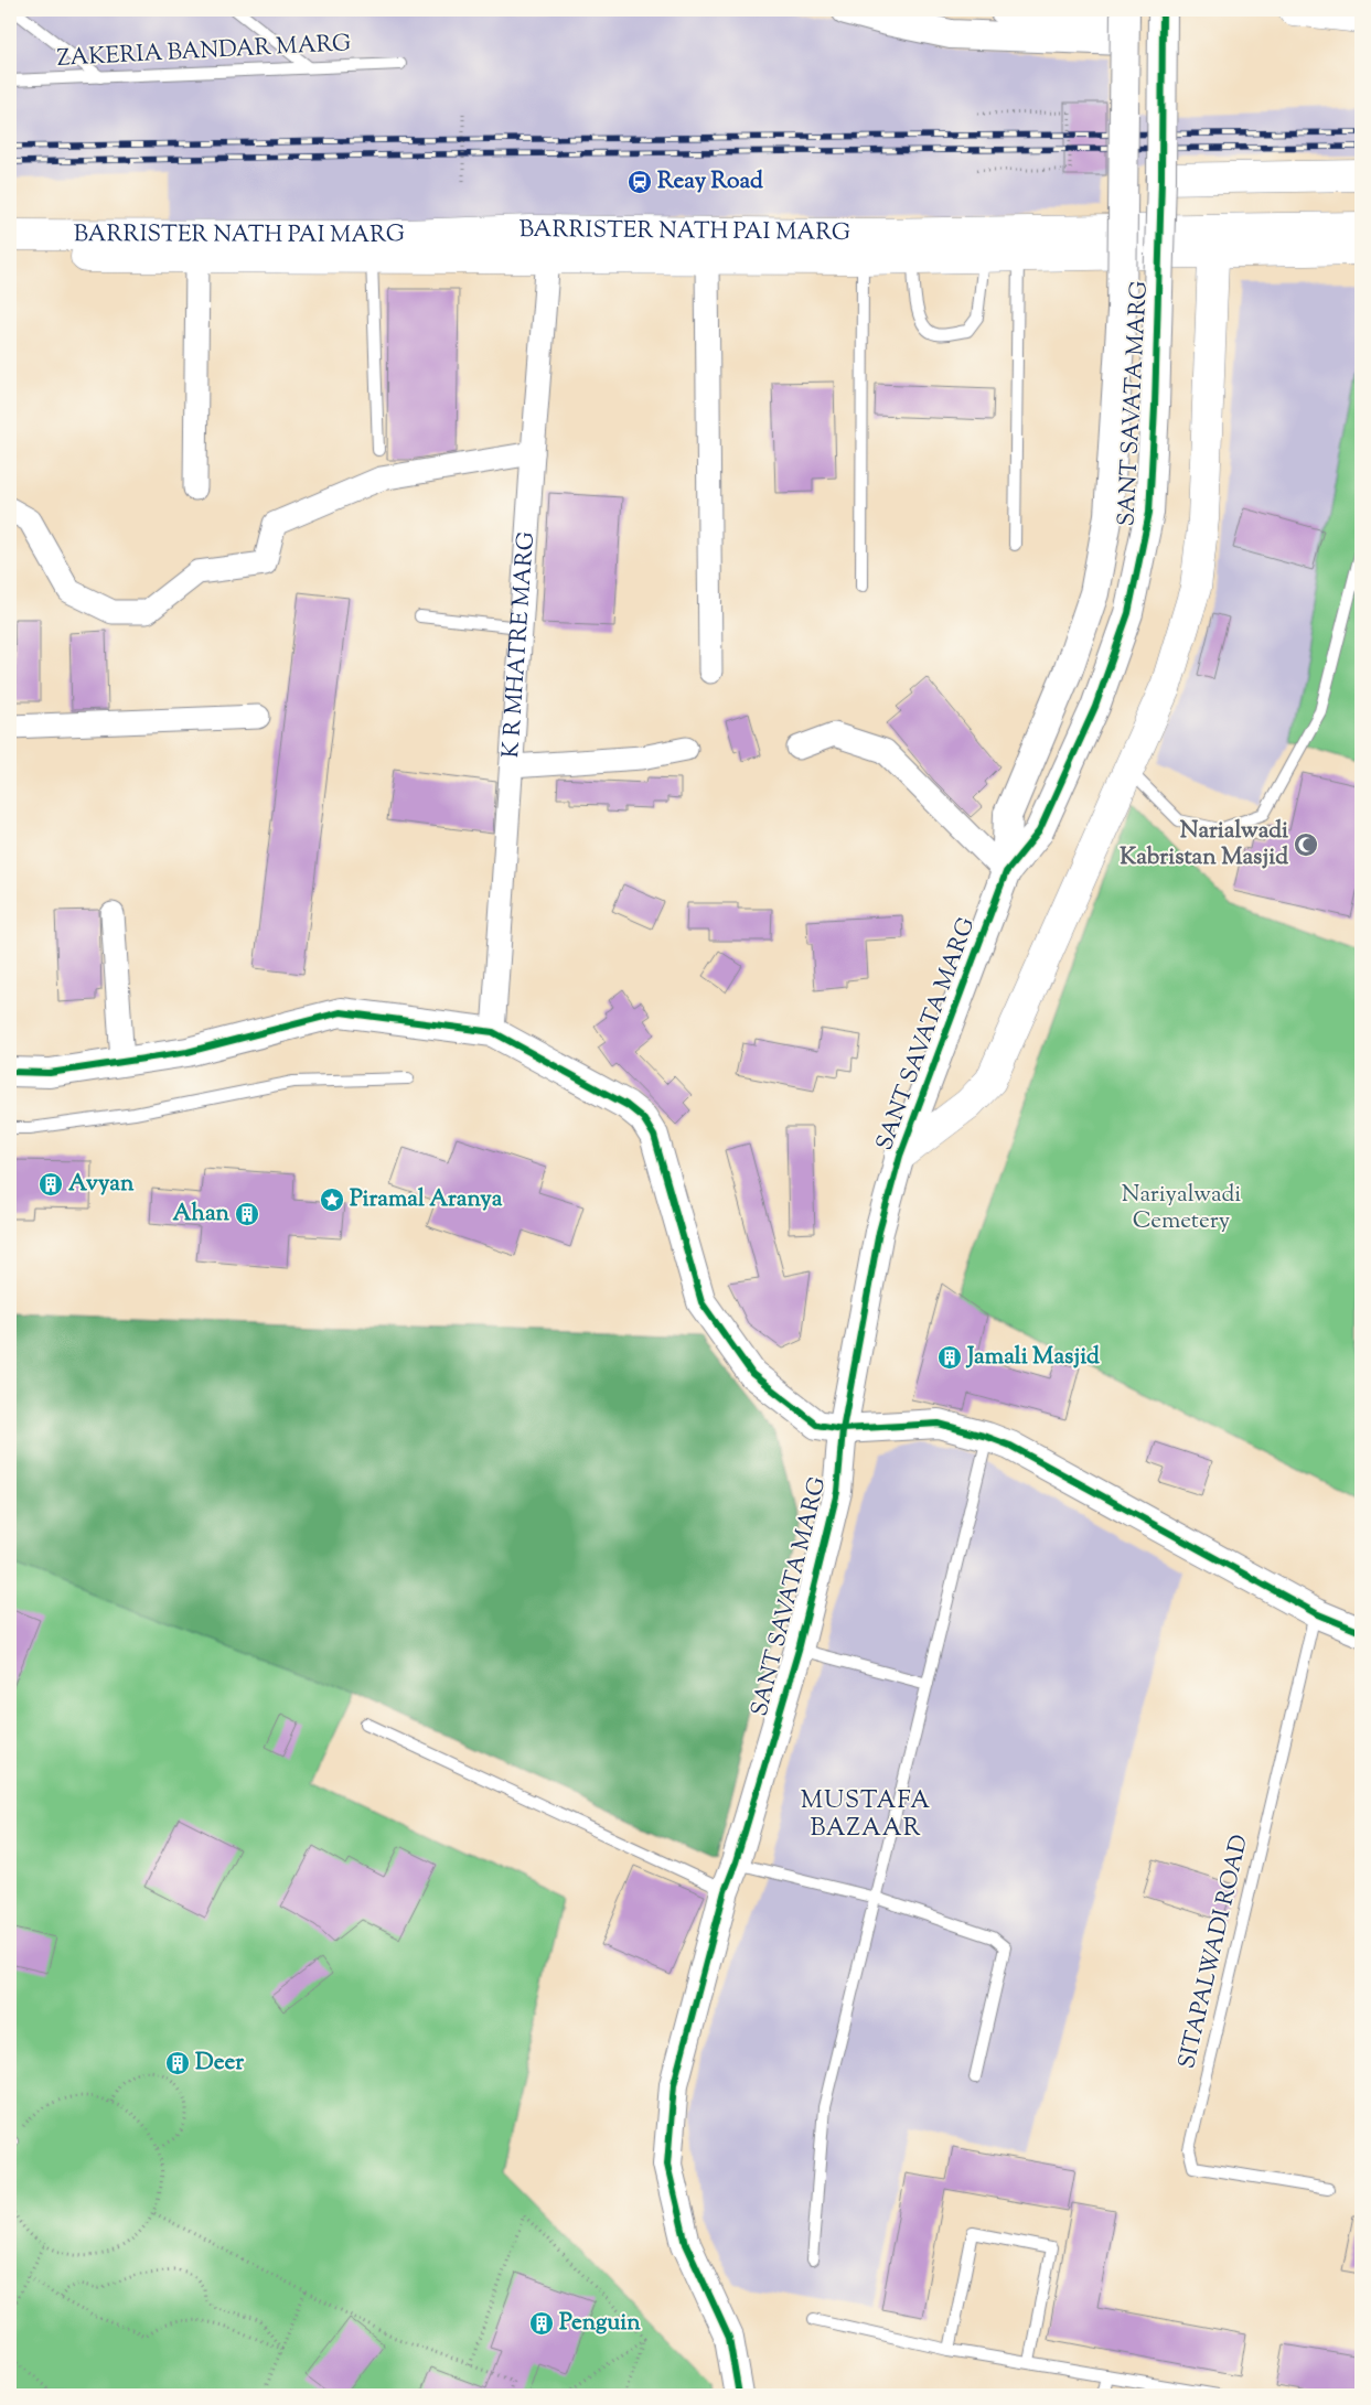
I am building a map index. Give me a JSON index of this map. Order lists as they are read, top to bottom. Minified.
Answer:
{"streets":{"main road":["BARRISTER NATH PAI MARG"],"street":["SANT SAVATA MARG","K R MHATRE MARG"],"lane":["ZAKERIA BANDAR MARG","SITAPALWADI ROAD"]},"crossings":[["BARRISTER NATH PAI MARG","K R MHATRE MARG"]],"districts":["MUSTAFA BAZAAR"],"parks":["Nariyalwadi Cemetery"],"places":{"station":["Reay Road"],"mosque":["Narialwadi Kabristan Masjid"],"building":["Avyan","Ahan","Jamali Masjid","Deer","Penguin"],"place":["Piramal Aranya"]}}
